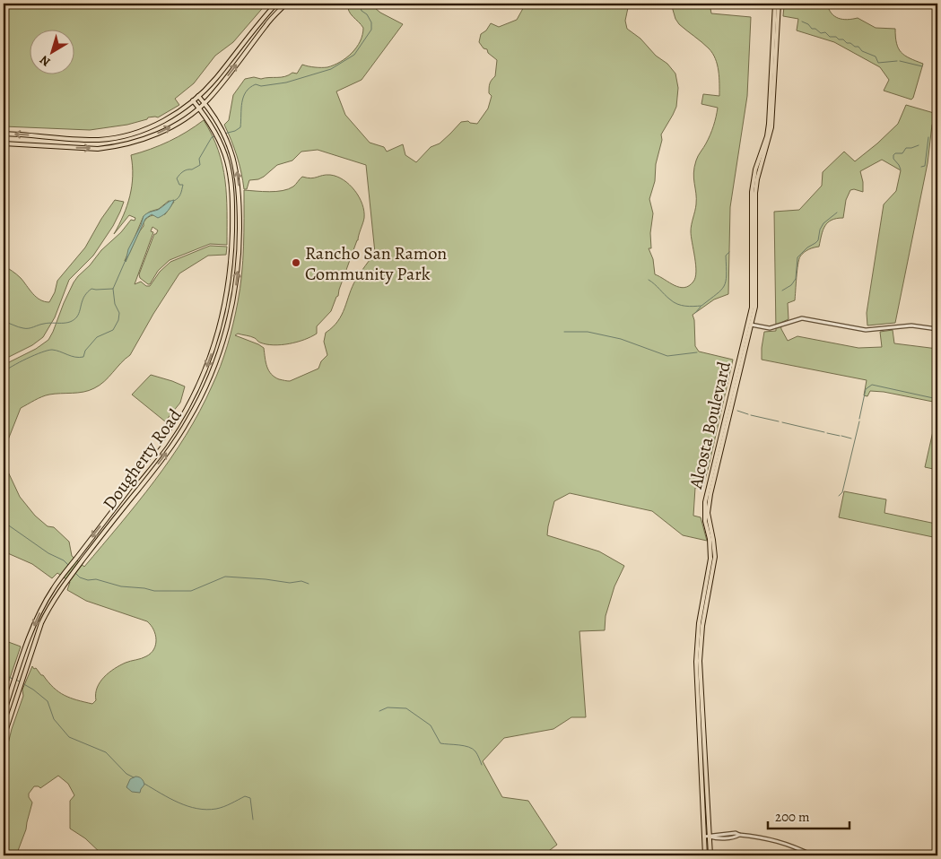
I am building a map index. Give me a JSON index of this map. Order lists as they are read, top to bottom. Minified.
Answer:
{"streets":{"main road":["Alcosta Boulevard","Dougherty Road"]},"places":["Rancho San Ramon Community Park"],"scale_bar":"200 m","north":"bottom left"}
